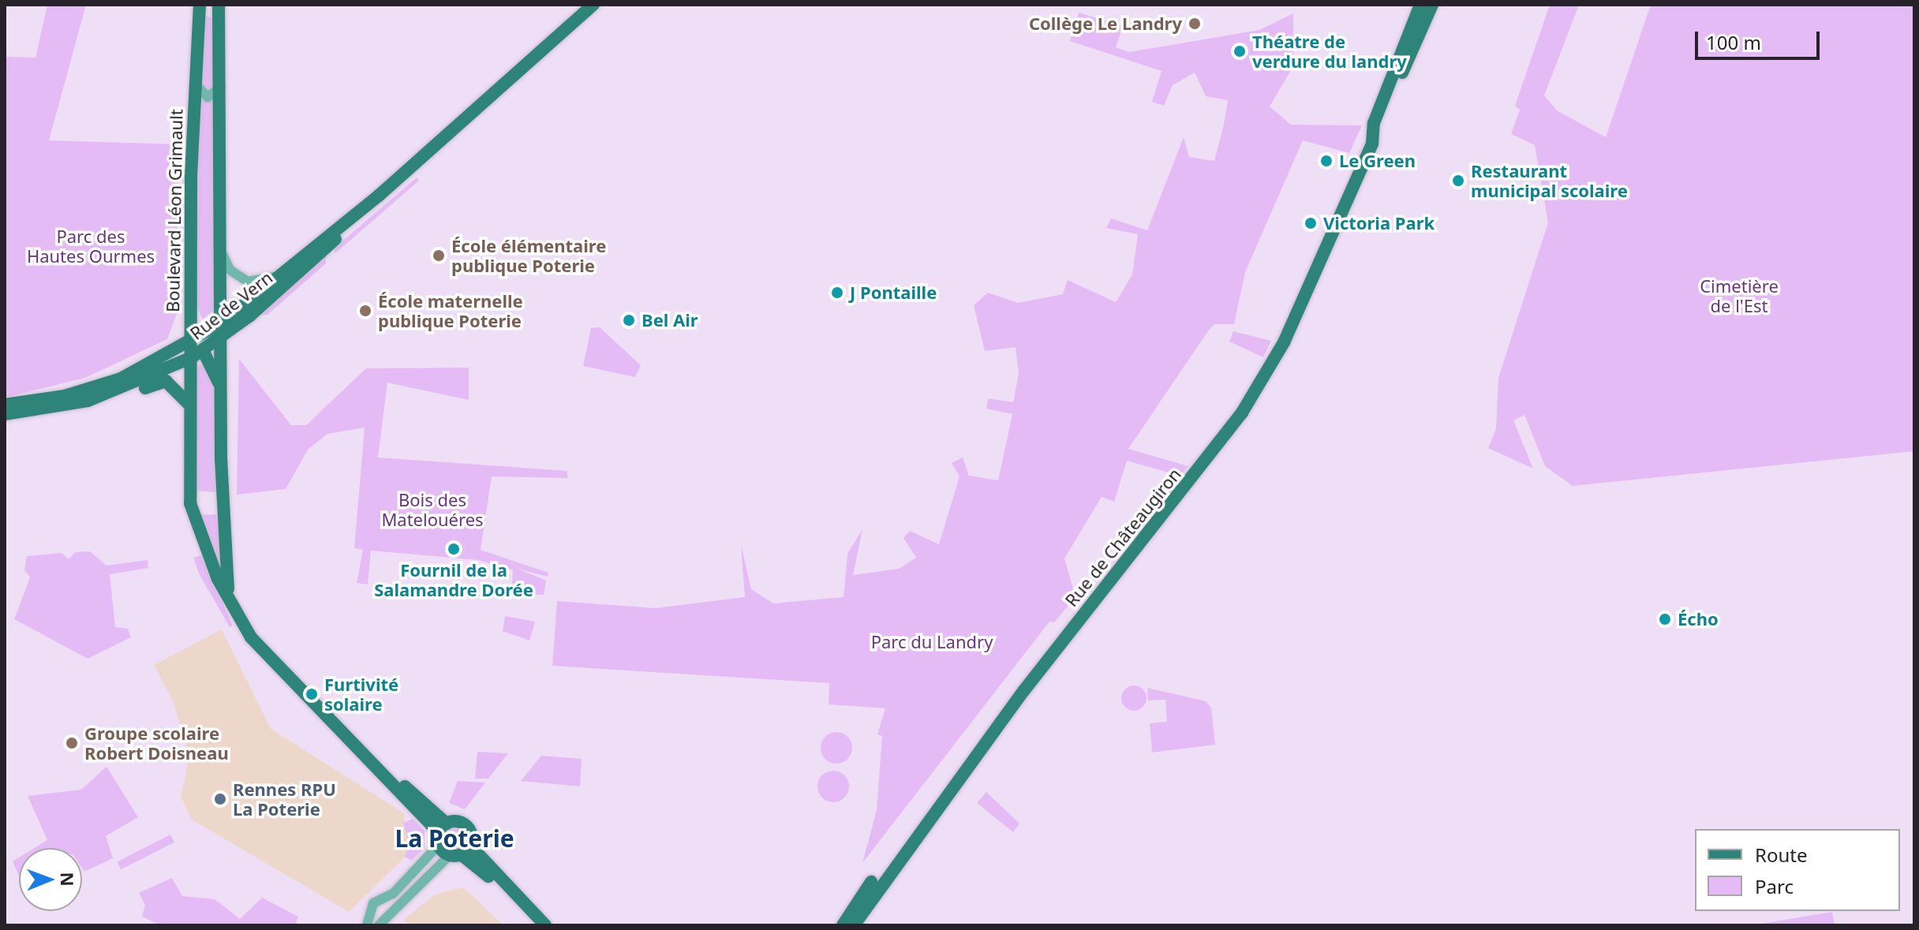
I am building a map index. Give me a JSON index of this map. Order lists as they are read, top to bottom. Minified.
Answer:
{"streets":{"main road":["Boulevard Léon Grimault","Rue de Vern","Rue de Châteaugiron"]},"crossings":[["Boulevard Léon Grimault","Rue de Vern"]],"districts":["La Poterie"],"parks":["Parc des Hautes Ourmes","Cimetière de l'Est","Bois des Matelouéres","Parc du Landry"],"places":["Collège Le Landry","Théatre de verdure du landry","Le Green","Restaurant municipal scolaire","Victoria Park","École élémentaire publique Poterie","J Pontaille","École maternelle publique Poterie","Bel Air","Fournil de la Salamandre Dorée","Écho","Furtivité solaire","Groupe scolaire Robert Doisneau","Rennes RPU La Poterie"],"legend":["Route","Parc"],"scale_bar":"100 m","north":"right"}
